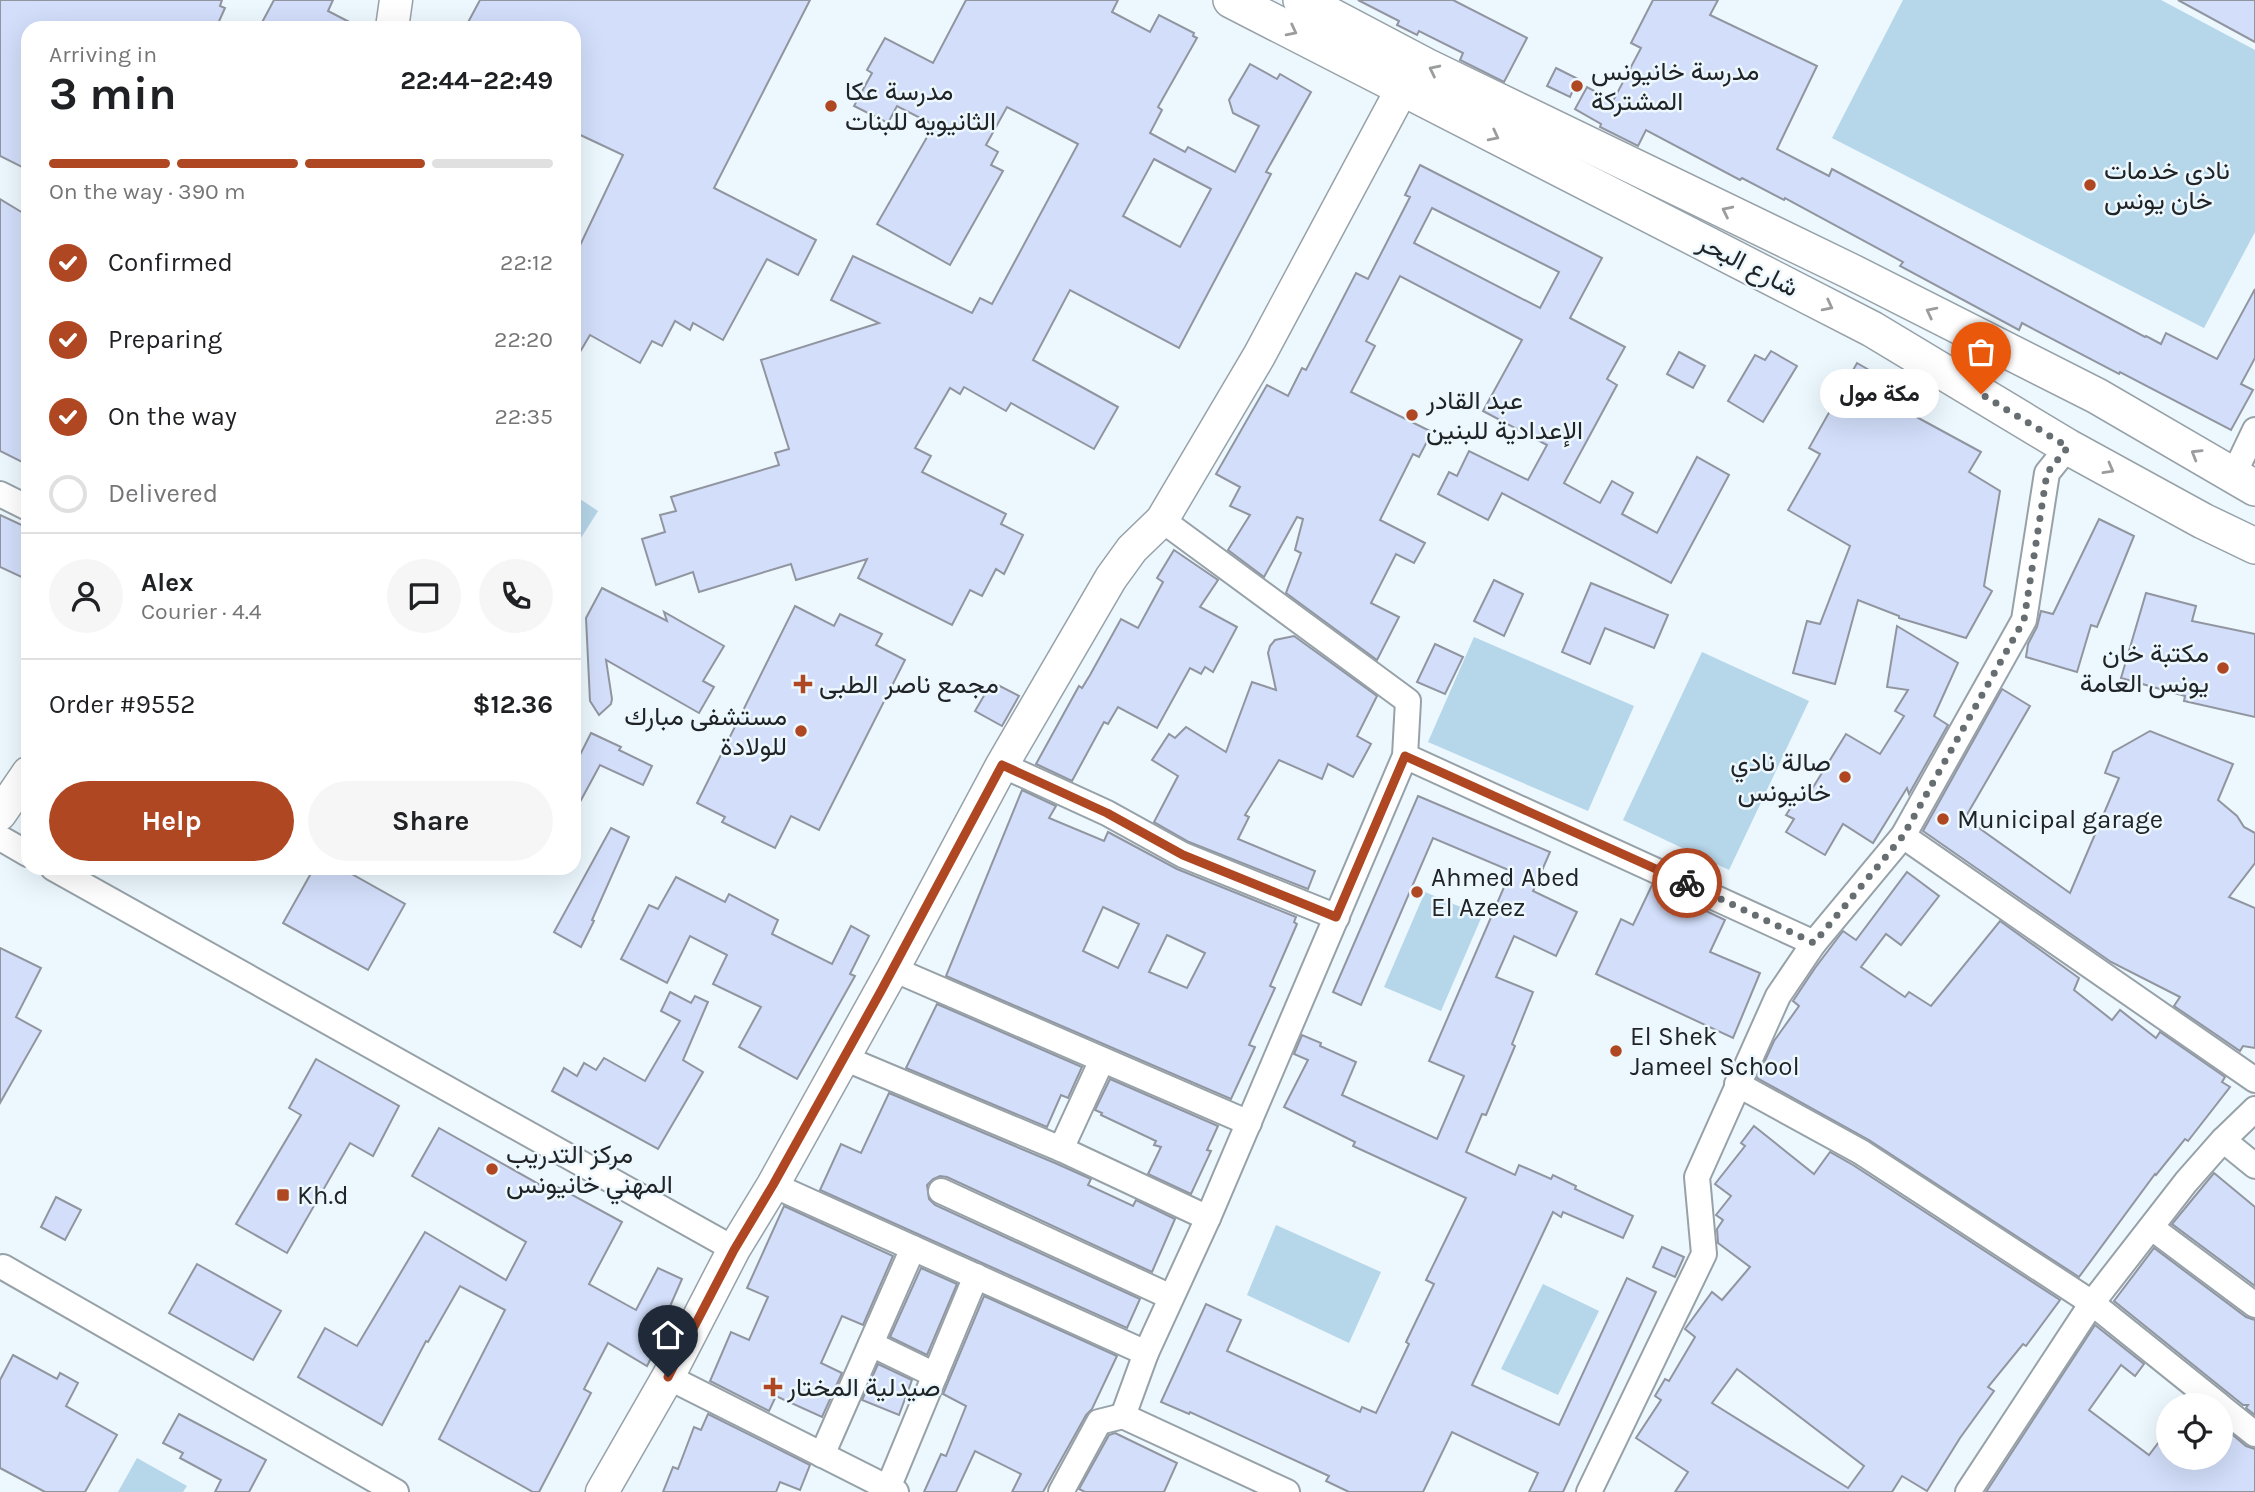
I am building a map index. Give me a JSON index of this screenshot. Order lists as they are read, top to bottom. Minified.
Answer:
{"streets":{"main road":["شارع البحر"]},"places":{"other":["مدرسة خانيونس المشتركة","مدرسة عكا الثانيويه للبنات","نادى خدمات خان يونس","مكة مول","عبد القادر الإعدادية للبنين","مكتبة خان يونس العامة","مستشفى مبارك للولادة","صالة نادي خانيونس","Municipal garage","Ahmed Abed El Azeez","El Shek Jameel School","مركز التدريب المهني خانيونس"],"health":["مجمع ناصر الطبى","صيدلية المختار"],"transit":["Kh.d"]},"page":{"heading":["3 min","Arriving in","22:44–22:49"],"panel":["Alex","Courier · 4.4","Order #9552","$12.36"],"bar":"On the way · 390 m","list":[["Confirmed","22:12"],["Preparing","22:20"],["On the way","22:35"],"Delivered"],"bubble":"مكة مول","buttons":["Help","Share"]}}
